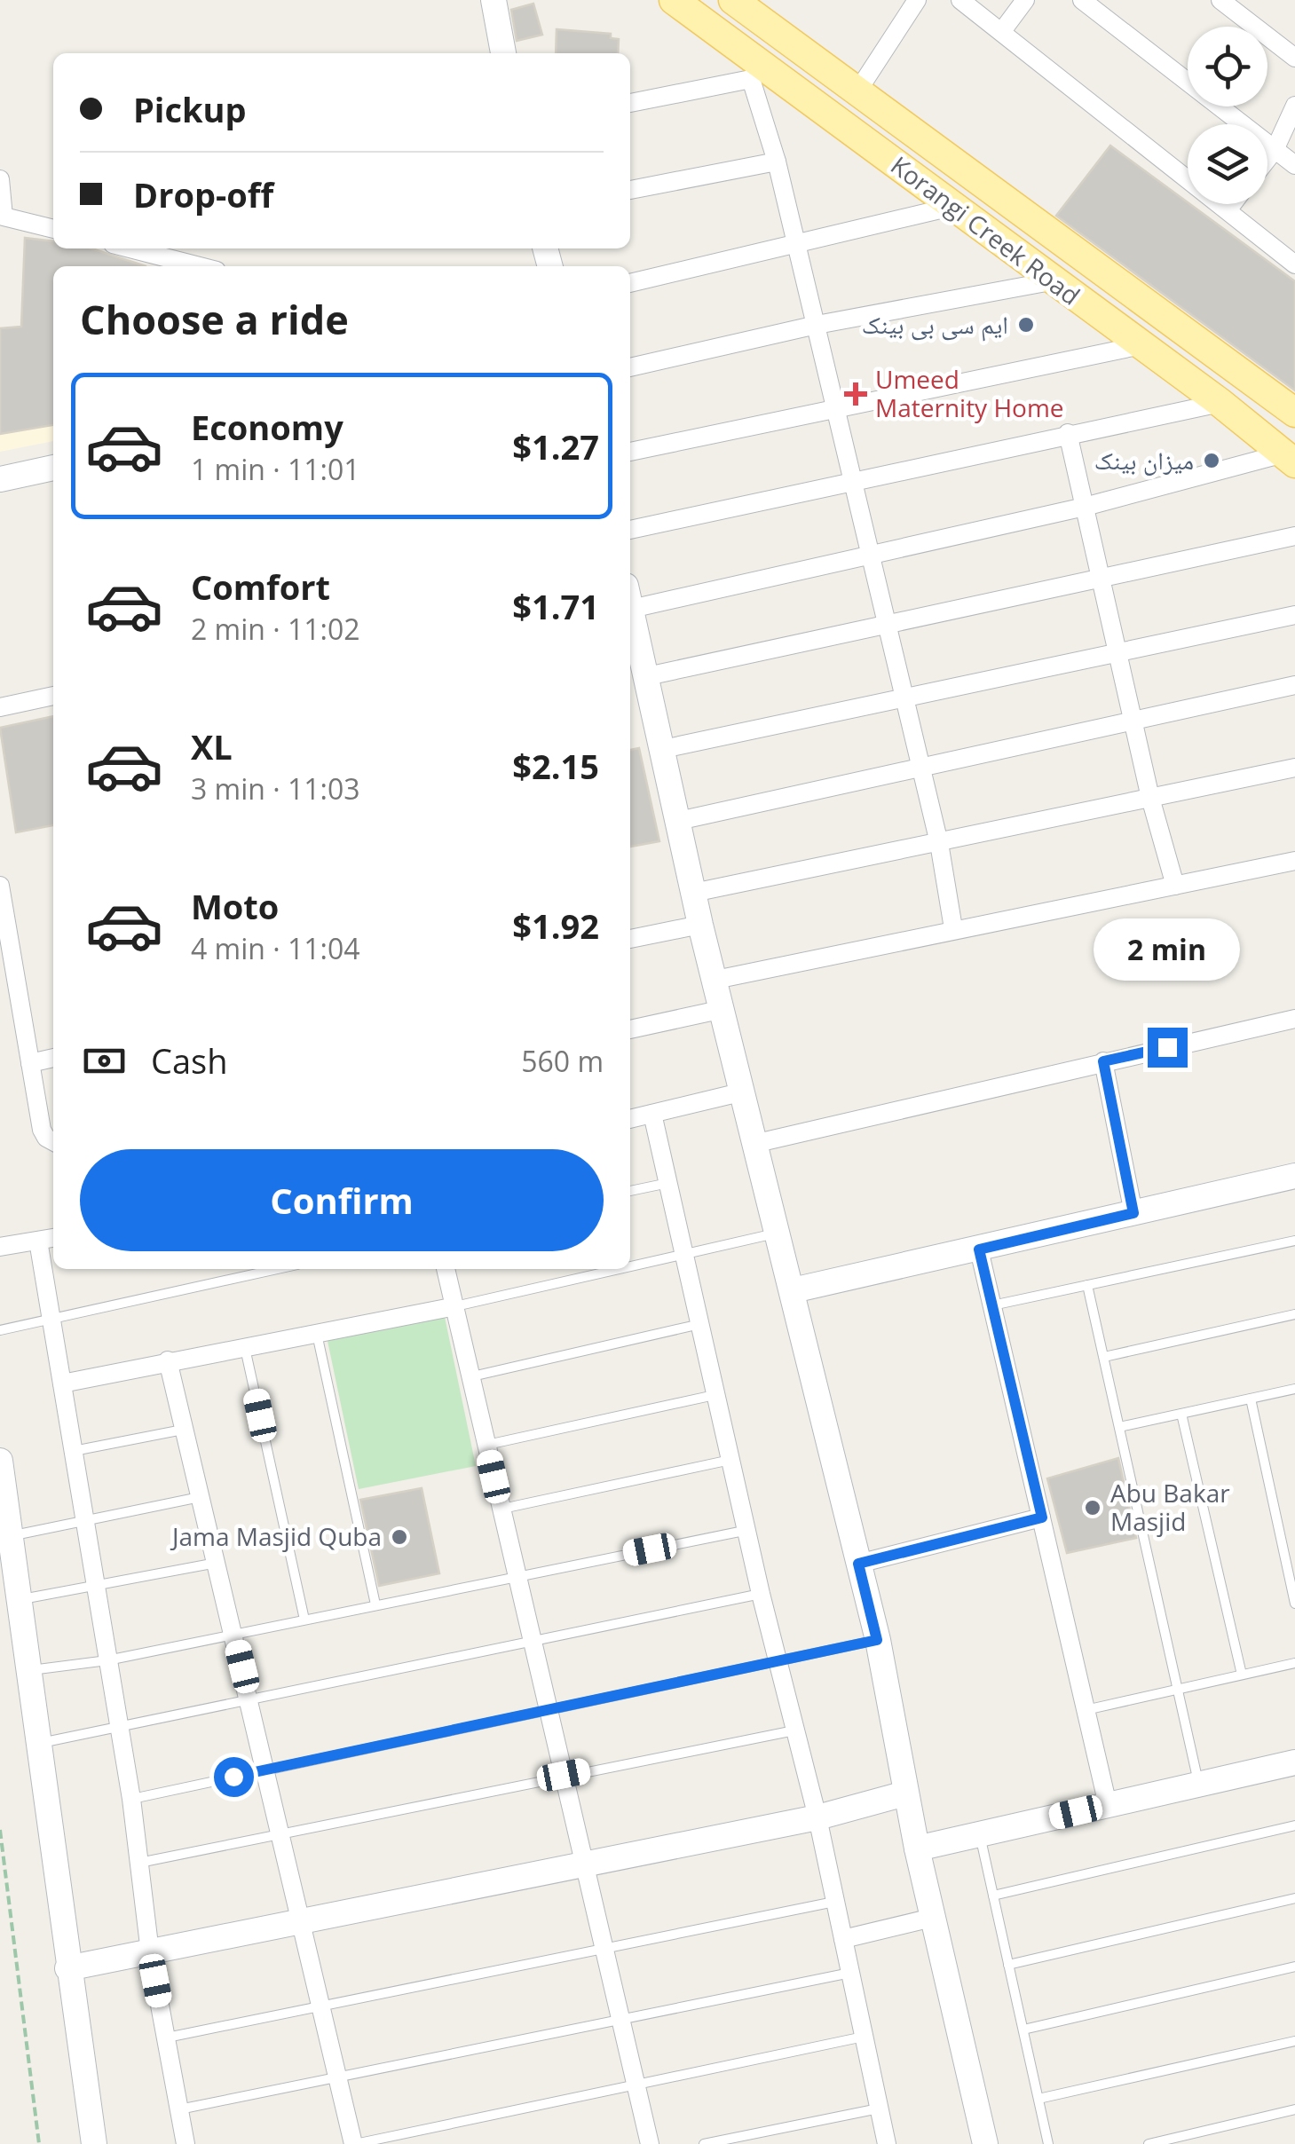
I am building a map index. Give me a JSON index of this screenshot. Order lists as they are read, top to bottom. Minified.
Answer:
{"streets":{"main road":["Korangi Creek Road"]},"places":{"other":["ایم سی بی بینک","میزان بینک","Abu Bakar Masjid","Jama Masjid Quba"],"health":["Umeed Maternity Home"]},"page":{"banner":["Pickup","Drop-off"],"heading":"Choose a ride","list":[{"name":"Economy","note":"1 min · 11:01","value":"$1.27"},{"name":"Comfort","note":"2 min · 11:02","value":"$1.71"},{"name":"XL","note":"3 min · 11:03","value":"$2.15"},{"name":"Moto","note":"4 min · 11:04","value":"$1.92"}],"bubble":"2 min","pay":["Cash","560 m"],"buttons":"Confirm"}}
